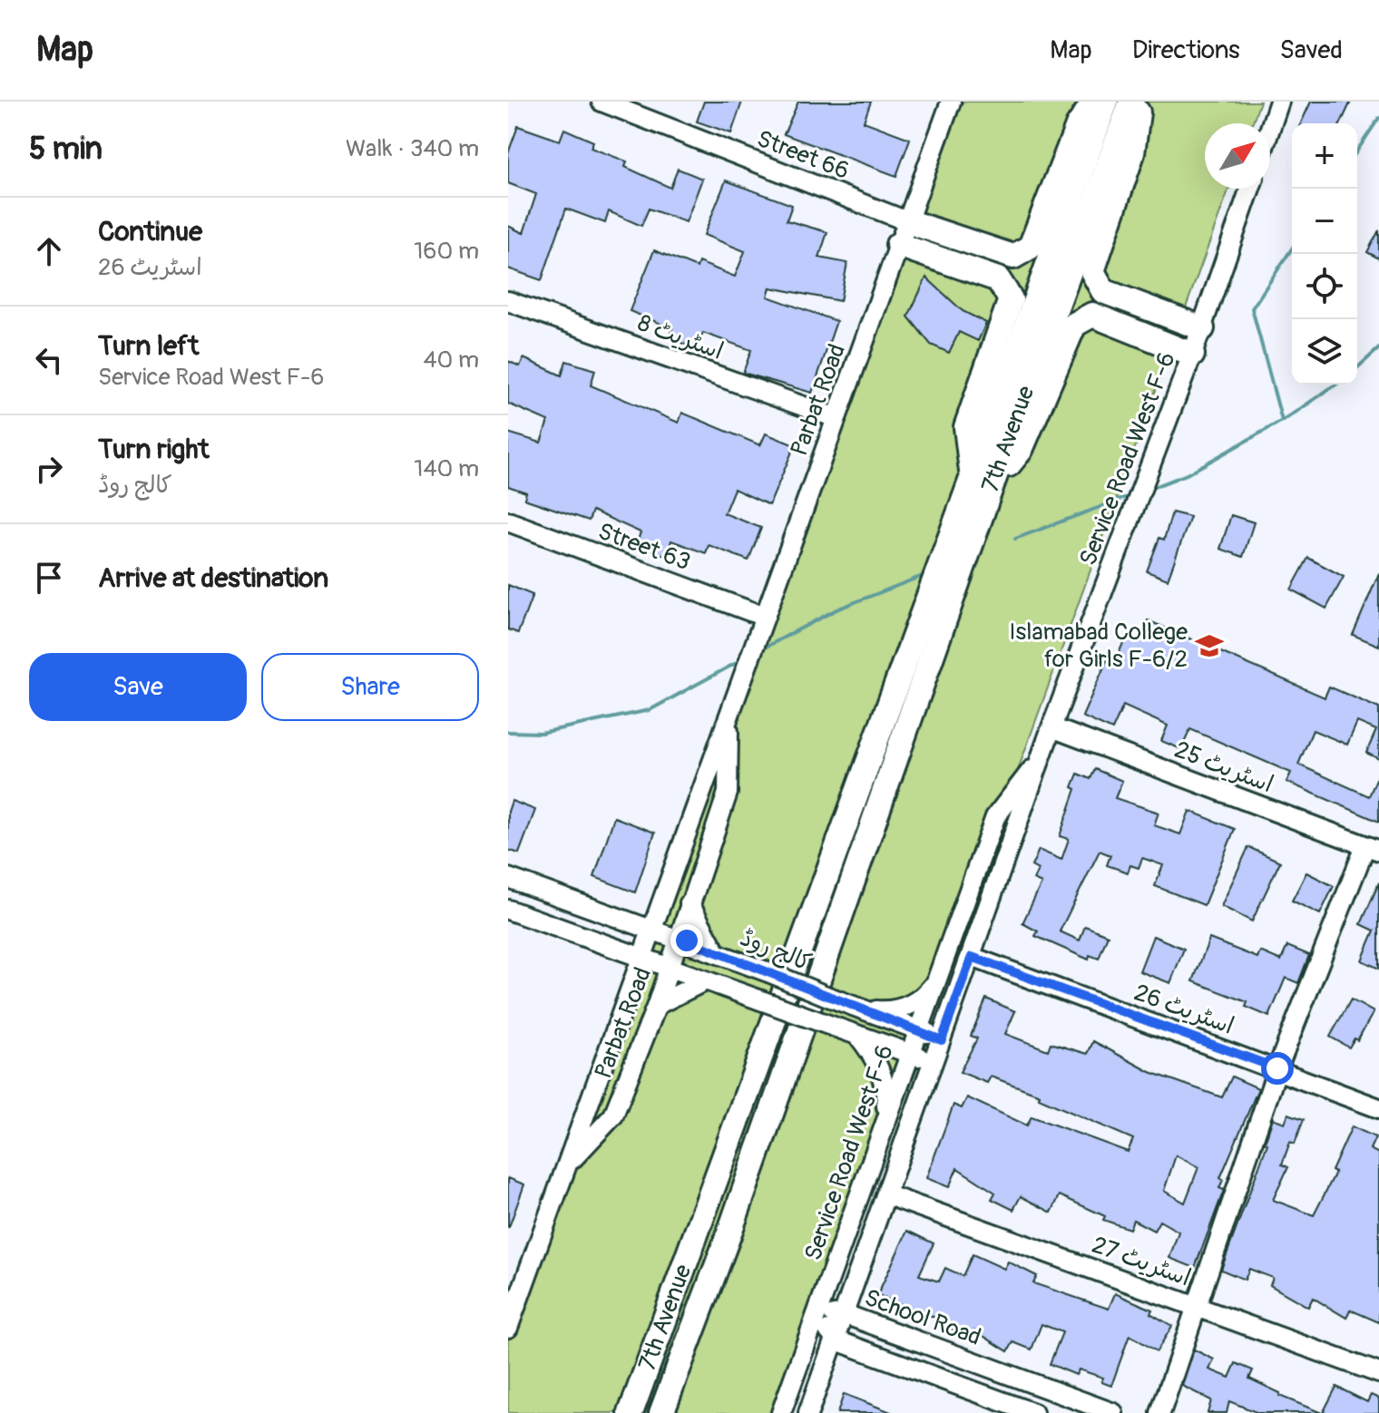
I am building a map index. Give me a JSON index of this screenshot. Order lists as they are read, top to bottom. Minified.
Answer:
{"streets":{"main road":["7th Avenue"],"street":["Street 66","اسٹریٹ 8","Parbat Road","Service Road West F-6","Street 63","اسٹریٹ 25","کالج روڈ","اسٹریٹ 26","اسٹریٹ 27","School Road"]},"crossings":[["Street 66","Parbat Road"],["اسٹریٹ 8","Parbat Road"],["Parbat Road","Street 63"],["Parbat Road","کالج روڈ"],["Service Road West F-6","اسٹریٹ 25"],["Service Road West F-6","کالج روڈ"],["Service Road West F-6","اسٹریٹ 26"],["Service Road West F-6","اسٹریٹ 27"],["Service Road West F-6","School Road"]],"places":{"school or university":["Islamabad College for Girls F-6/2"]},"north":"top right","page":{"header":"Map","nav":["Map","Directions","Saved"],"heading":["5 min","Walk · 340 m"],"map_buttons":["+","−"],"list":[["Continue","اسٹریٹ 26","160 m"],["Turn left","Service Road West F-6","40 m"],["Turn right","کالج روڈ","140 m"],"Arrive at destination"],"buttons":["Save","Share"]}}
